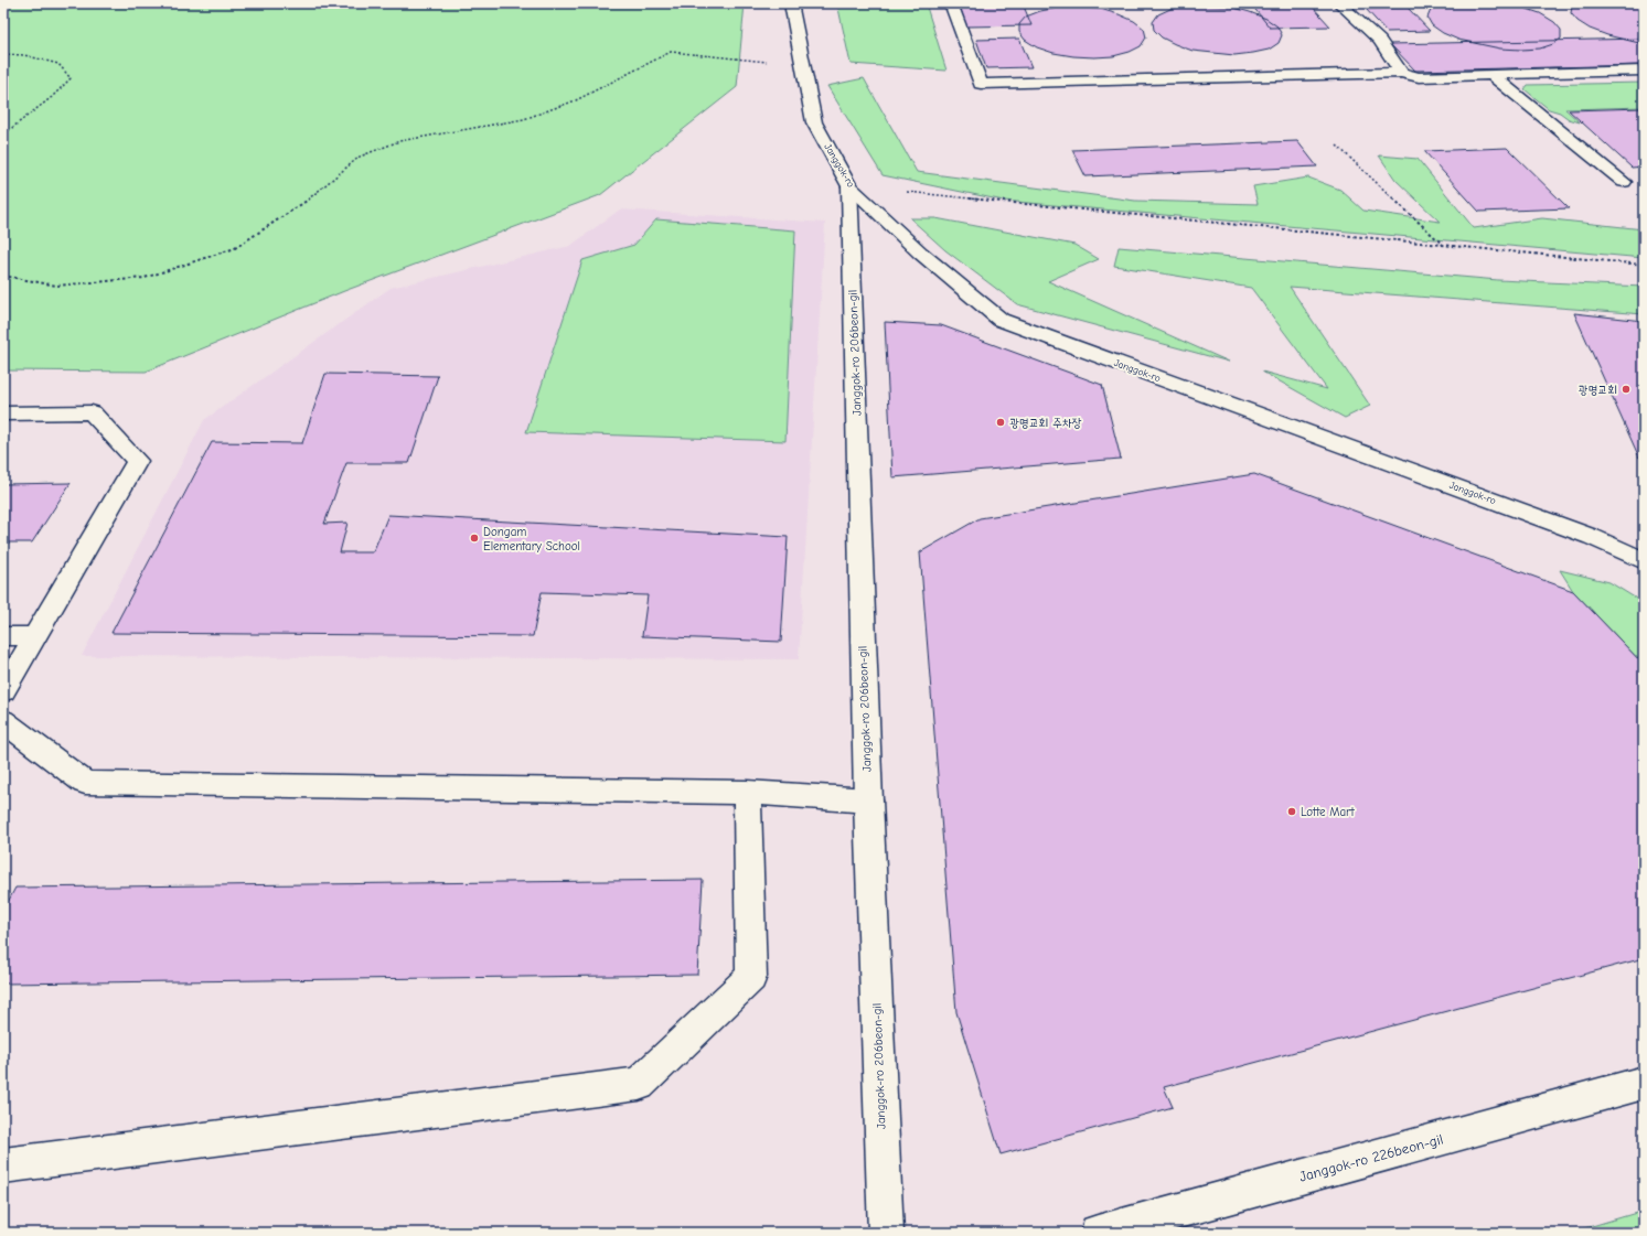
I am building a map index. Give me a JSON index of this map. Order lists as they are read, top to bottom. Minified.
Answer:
{"streets":{"street":["Janggok-ro","Janggok-ro 206beon-gil","Janggok-ro 226beon-gil"]},"crossings":[["Janggok-ro","Janggok-ro 206beon-gil"]],"places":["광명교회","광명교회 주차장","Dongam Elementary School","Lotte Mart"]}
